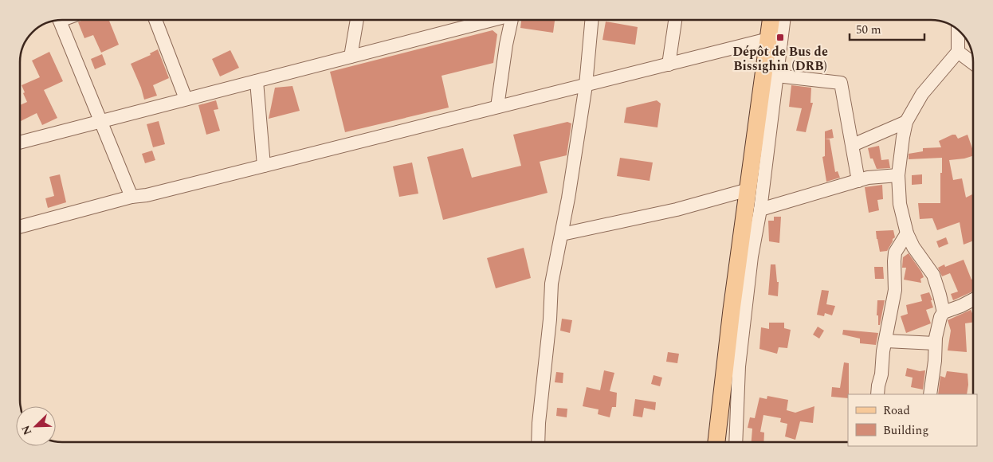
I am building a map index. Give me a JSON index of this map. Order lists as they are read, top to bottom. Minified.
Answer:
{"places":{"transit":["Dépôt de Bus de Bissighin (DRB)"]},"legend":["Road","Building"],"scale_bar":"50 m","north":"bottom left"}
